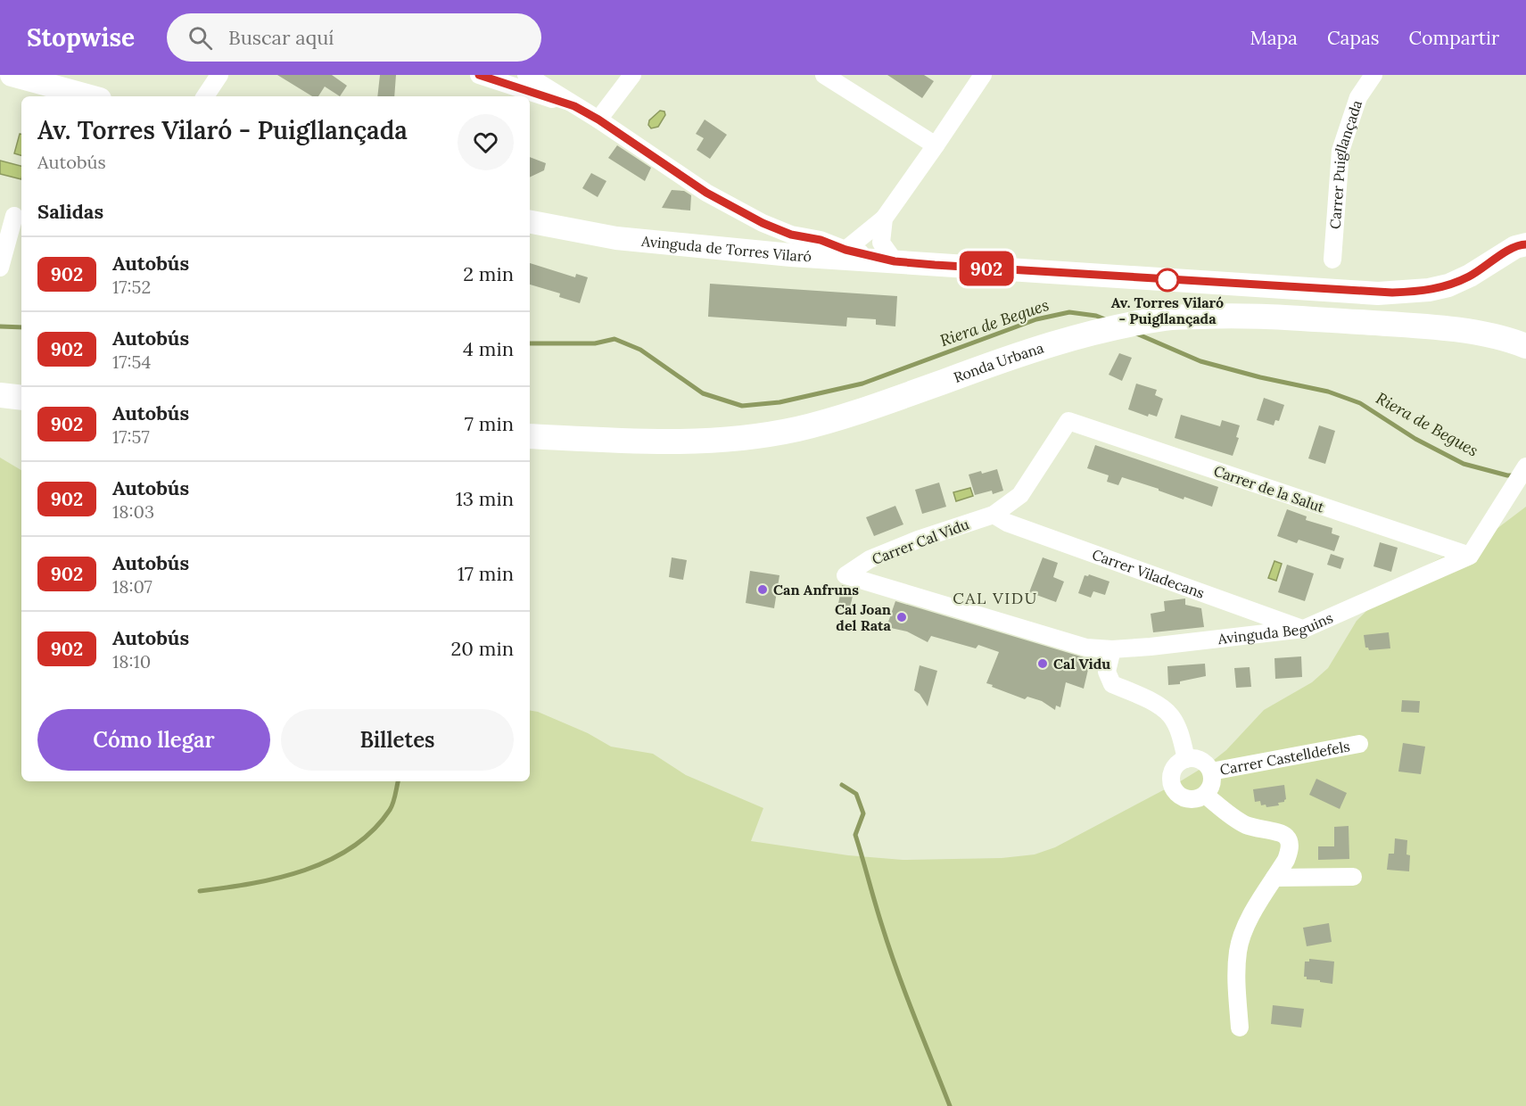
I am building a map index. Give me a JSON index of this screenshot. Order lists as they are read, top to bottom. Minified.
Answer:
{"streets":{"main road":["Ronda Urbana"],"street":["Carrer Puigllançada","Avinguda de Torres Vilaró","Carrer de la Salut","Carrer Cal Vidu","Carrer Viladecans","Avinguda Beguins","Carrer Castelldefels"]},"crossings":[["Carrer de la Salut","Carrer Cal Vidu"],["Carrer de la Salut","Avinguda Beguins"],["Carrer Cal Vidu","Carrer Viladecans"],["Carrer Cal Vidu","Avinguda Beguins"],["Carrer Viladecans","Avinguda Beguins"]],"districts":["CAL VIDU"],"water":["Riera de Begues"],"places":["Av. Torres Vilaró - Puigllançada","Can Anfruns","Cal Joan del Rata","Cal Vidu"],"lines":["bus line 902"],"page":{"header":"Stopwise","search":"Buscar aquí","nav":["Mapa","Capas","Compartir"],"on_map":"902","heading":[["Av. Torres Vilaró - Puigllançada","Autobús"],"Salidas"],"list":[{"mark":"902","name":"Autobús","note":"17:52","value":"2 min"},{"mark":"902","name":"Autobús","note":"17:54","value":"4 min"},{"mark":"902","name":"Autobús","note":"17:57","value":"7 min"},{"mark":"902","name":"Autobús","note":"18:03","value":"13 min"},{"mark":"902","name":"Autobús","note":"18:07","value":"17 min"},{"mark":"902","name":"Autobús","note":"18:10","value":"20 min"}],"buttons":["Cómo llegar","Billetes"]}}
